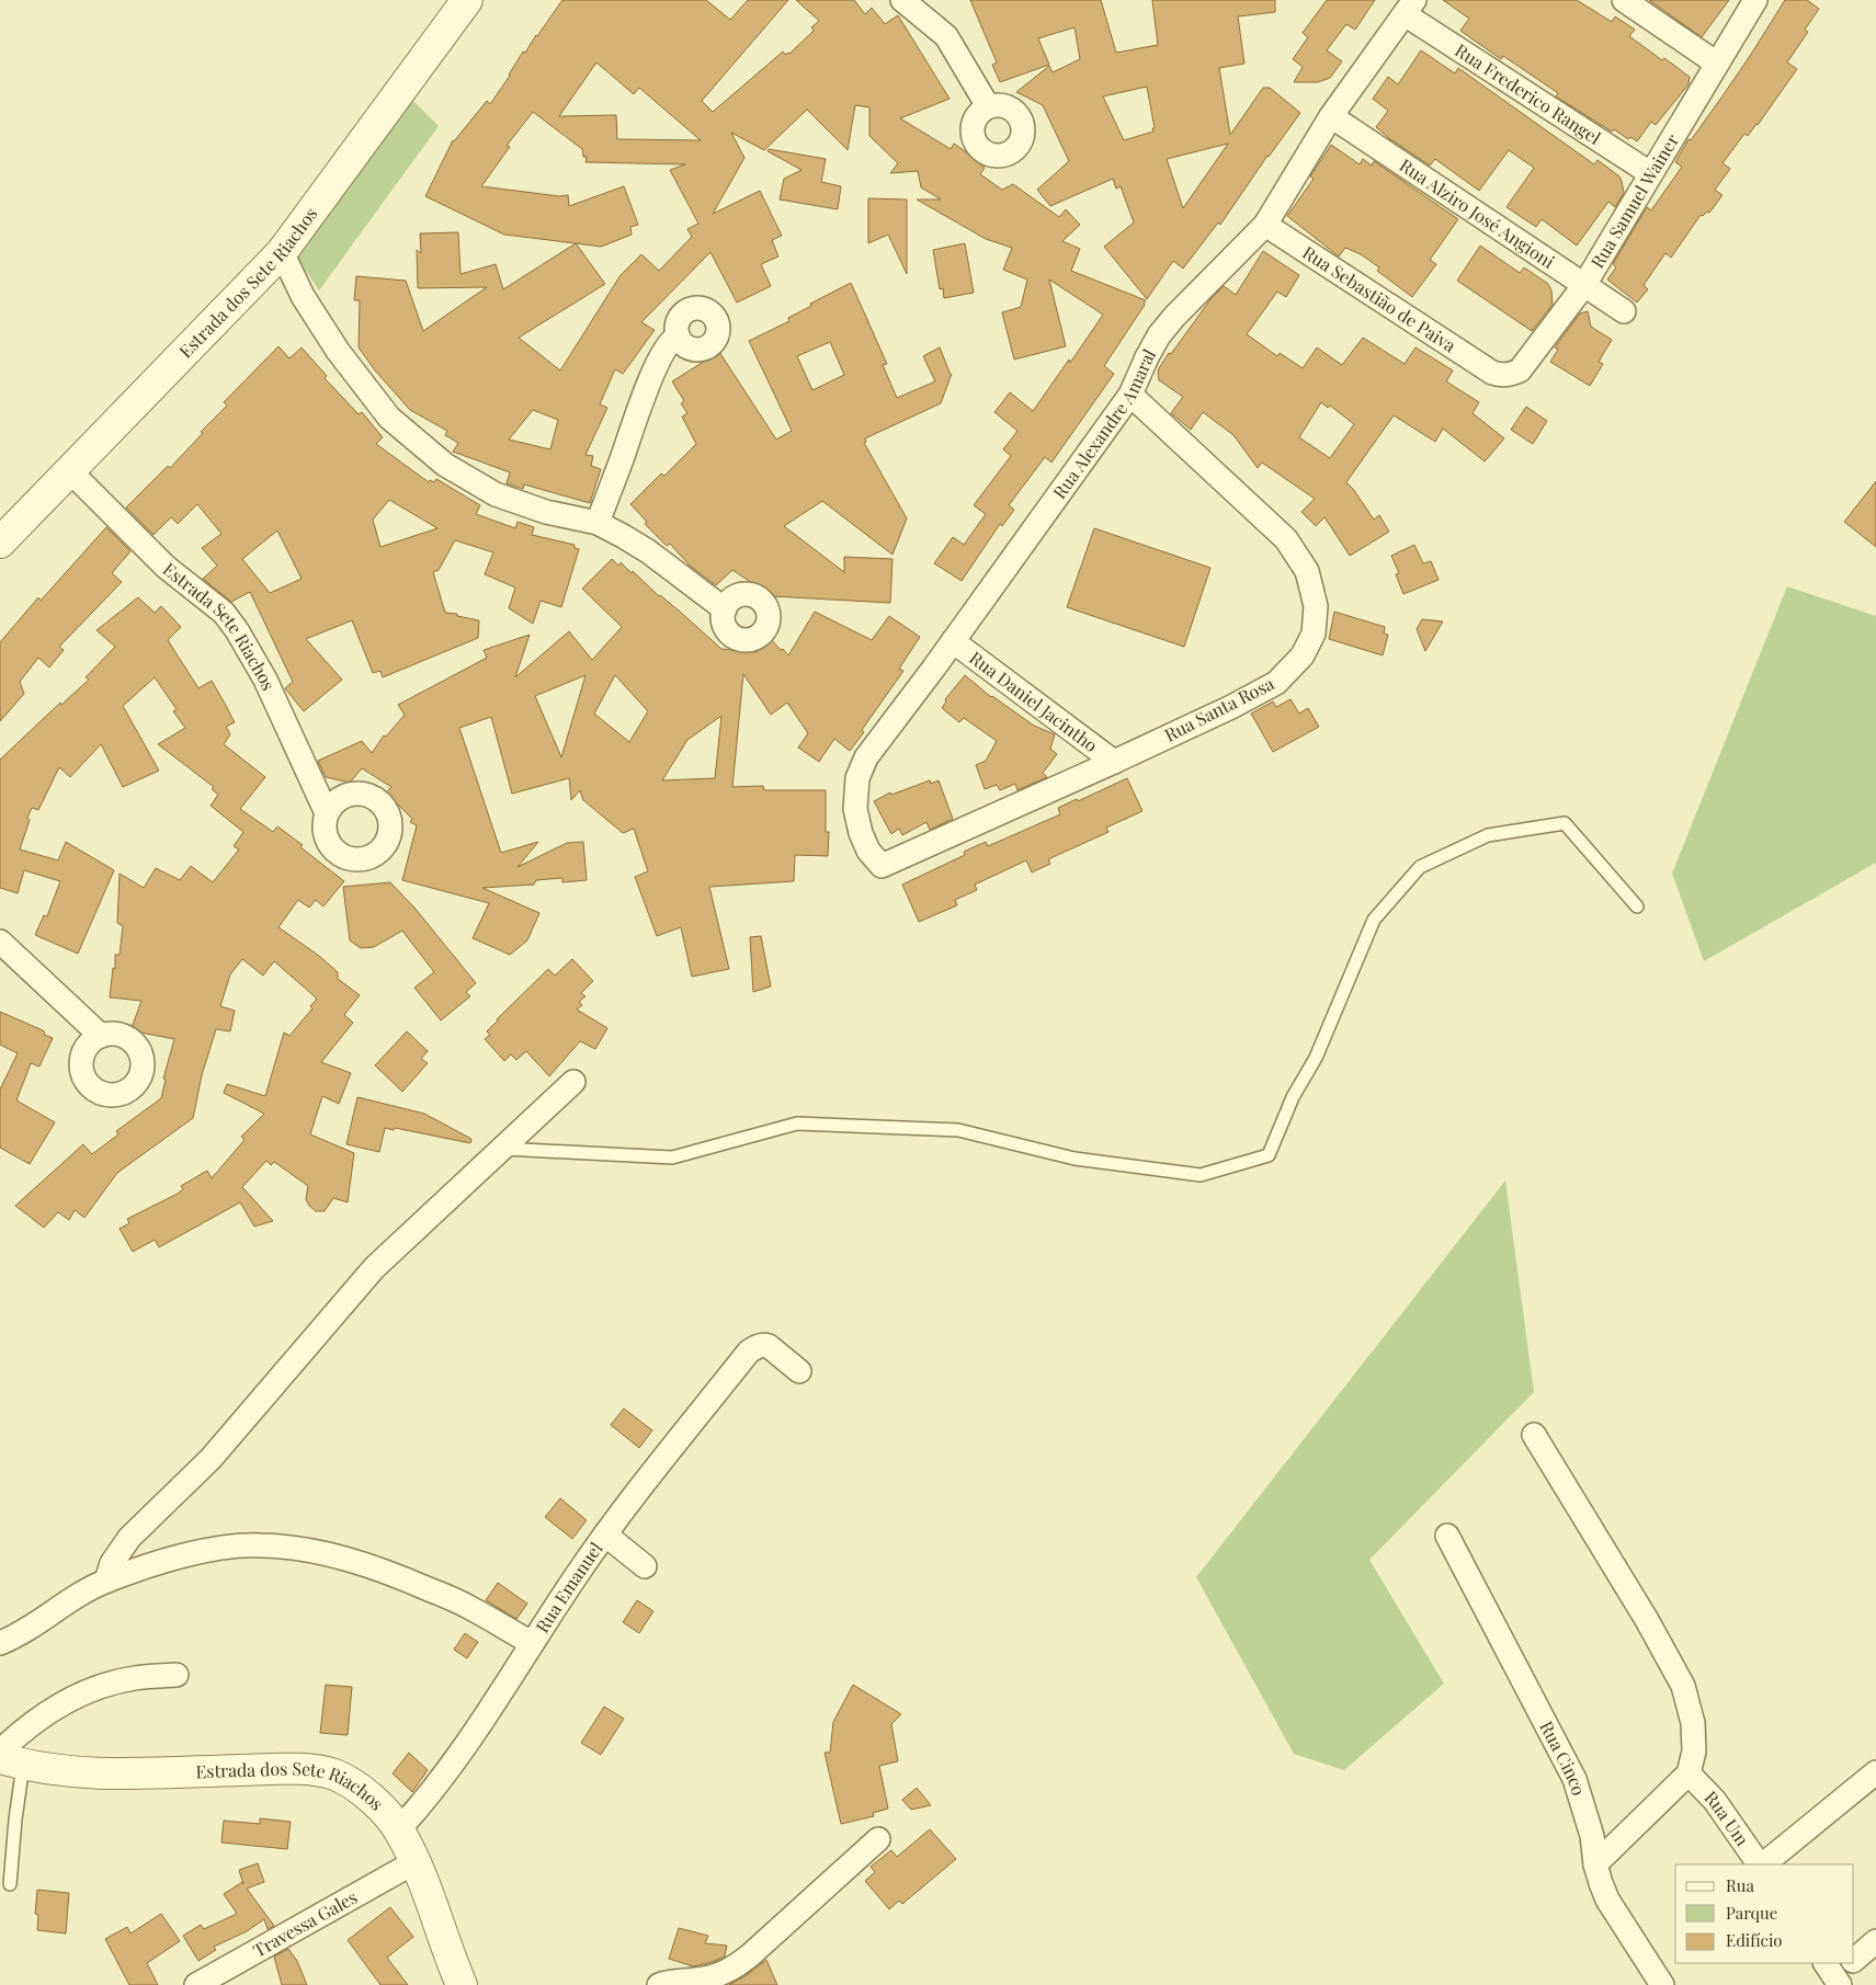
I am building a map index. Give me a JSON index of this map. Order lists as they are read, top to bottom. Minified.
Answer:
{"streets":{"street":["Rua Frederico Rangel","Rua Samuel Wainer","Rua Alziro José Angioni","Estrada dos Sete Riachos","Rua Sebastião de Paiva","Rua Alexandre Amaral","Estrada Sete Riachos","Rua Daniel Jacintho","Rua Santa Rosa","Rua Emanuel","Rua Cinco","Rua Um","Travessa Gales"]},"crossings":[["Rua Frederico Rangel","Rua Samuel Wainer"],["Rua Frederico Rangel","Rua Alexandre Amaral"],["Rua Samuel Wainer","Rua Alziro José Angioni"],["Rua Samuel Wainer","Rua Sebastião de Paiva"],["Rua Alziro José Angioni","Rua Alexandre Amaral"],["Estrada dos Sete Riachos","Estrada Sete Riachos"],["Estrada dos Sete Riachos","Rua Emanuel"],["Estrada dos Sete Riachos","Travessa Gales"],["Rua Sebastião de Paiva","Rua Alexandre Amaral"],["Rua Alexandre Amaral","Rua Daniel Jacintho"],["Rua Alexandre Amaral","Rua Santa Rosa"],["Rua Daniel Jacintho","Rua Santa Rosa"]],"legend":["Rua","Parque","Edifício"]}
